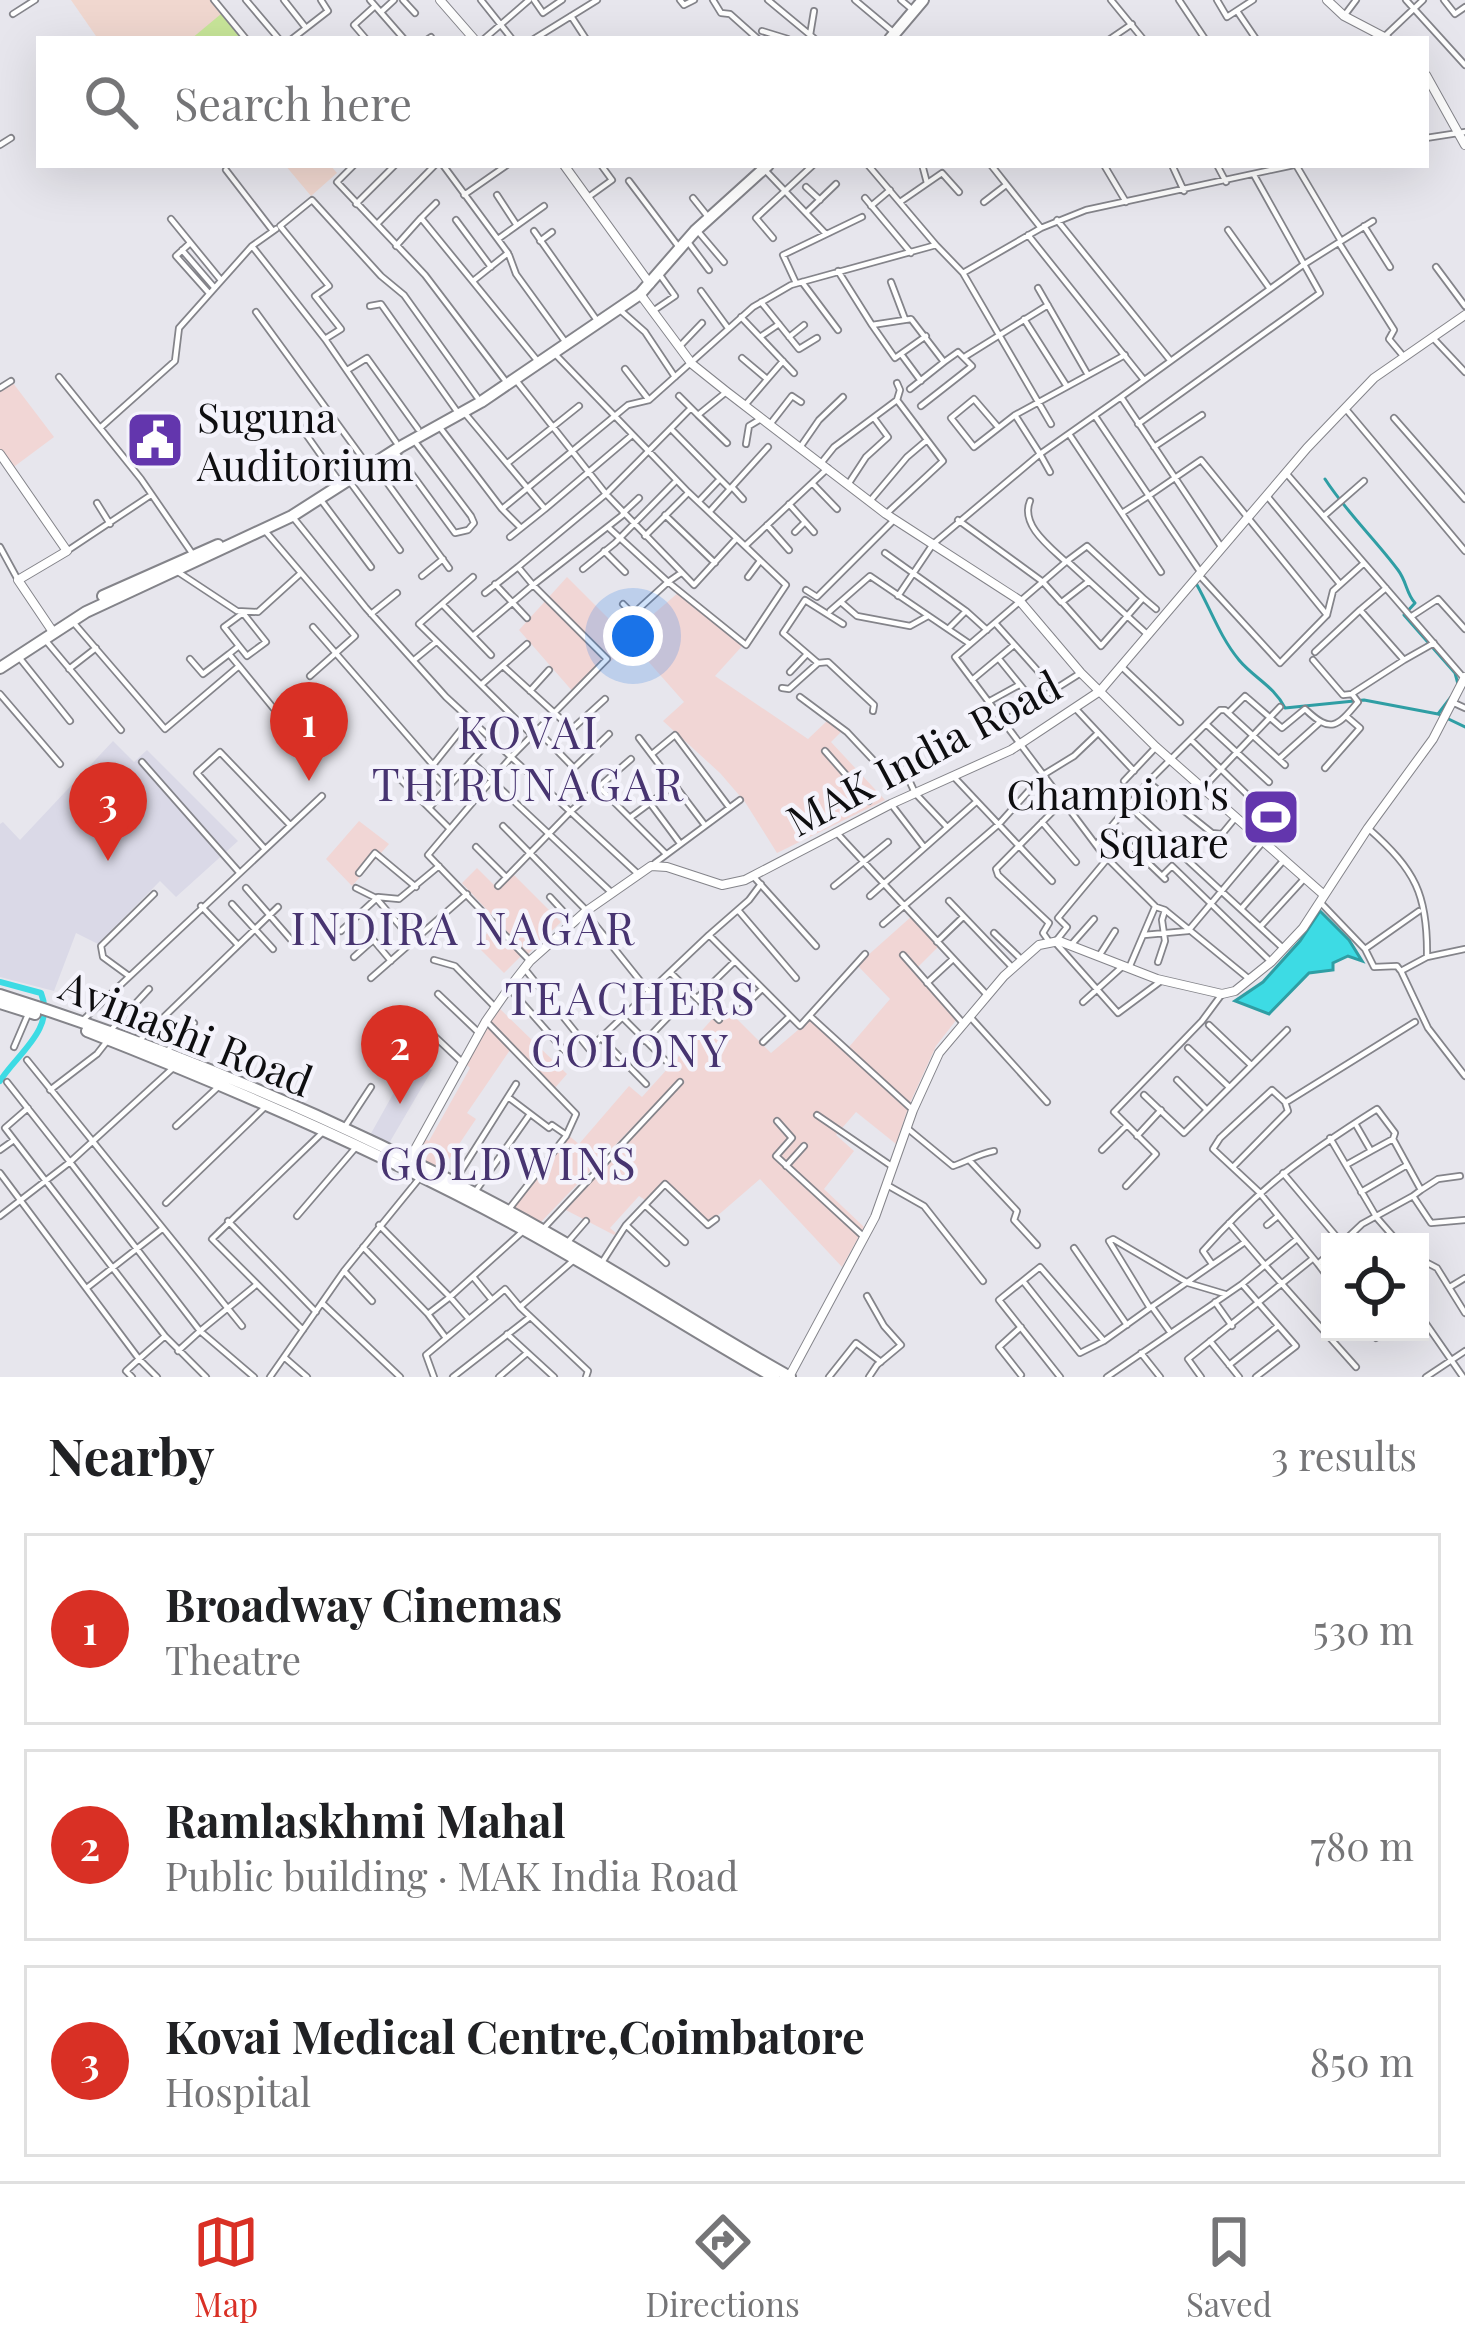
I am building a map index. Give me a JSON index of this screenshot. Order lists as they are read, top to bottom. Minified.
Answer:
{"streets":{"main road":["Avinashi Road"],"street":["MAK India Road"]},"districts":["KOVAI THIRUNAGAR","INDIRA NAGAR","TEACHERS COLONY","GOLDWINS"],"places":{"public building":["Suguna Auditorium"],"sports":["Champion's Square"]},"page":{"search":"Search here","pins":["1","3","2"],"heading":["Nearby","3 results"],"list":[{"mark":"1","name":"Broadway Cinemas","note":"Theatre","value":"530 m"},{"mark":"2","name":"Ramlaskhmi Mahal","note":"Public building · MAK India Road","value":"780 m"},{"mark":"3","name":"Kovai Medical Centre,Coimbatore","note":"Hospital","value":"850 m"}],"nav":["Map","Directions","Saved"]}}
